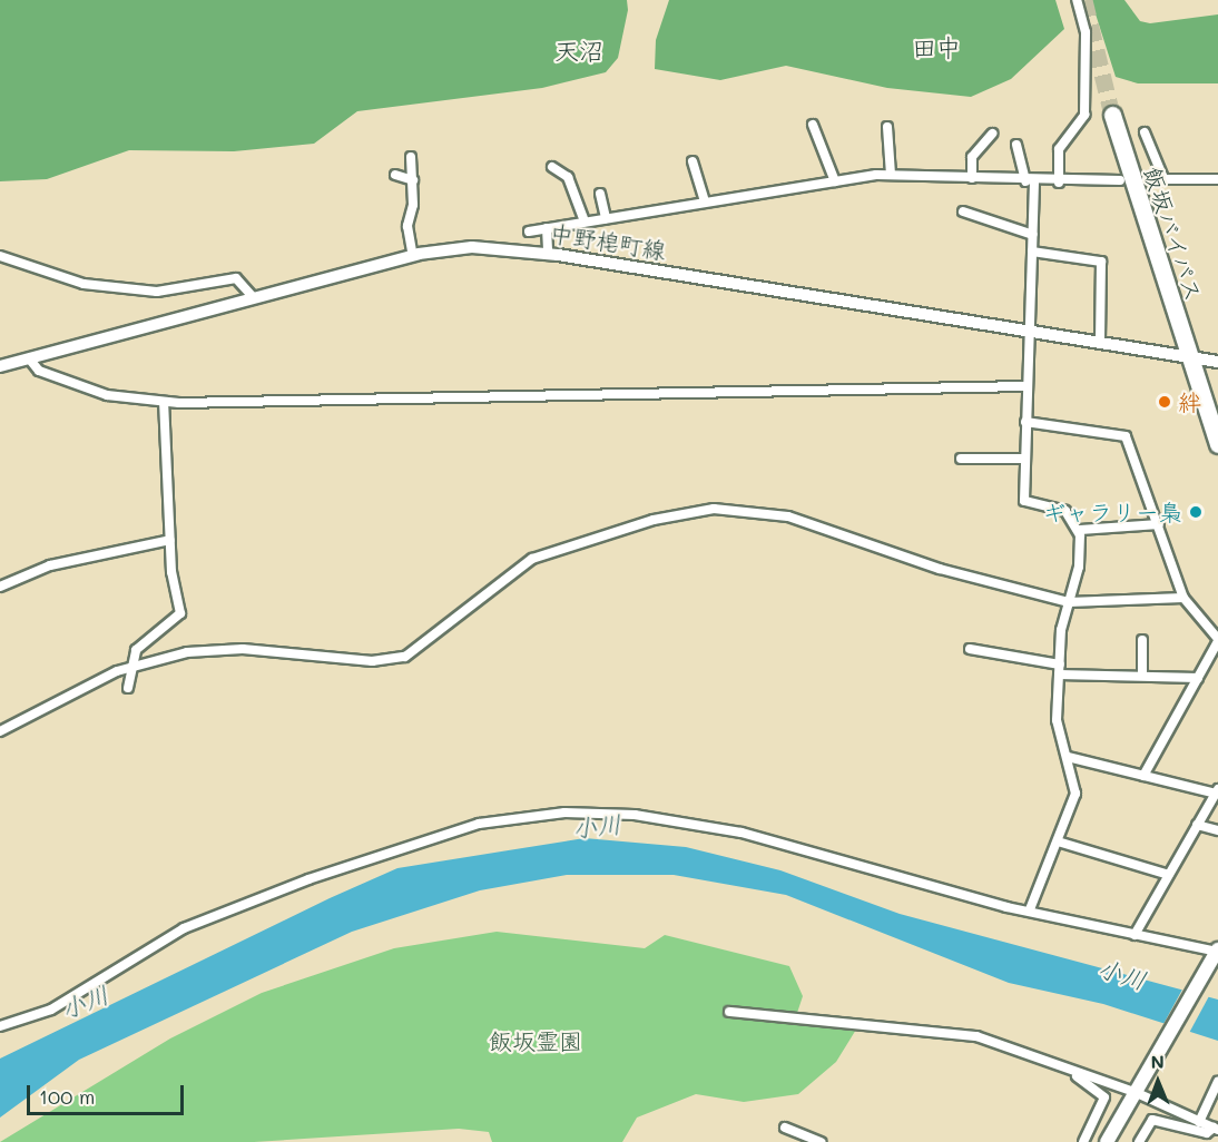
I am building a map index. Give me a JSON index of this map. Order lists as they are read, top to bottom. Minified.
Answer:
{"streets":{"highway":["飯坂バイパス"],"main road":["中野梍町線"]},"crossings":[["飯坂バイパス","中野梍町線"]],"districts":["田中","天沼"],"water":["小川"],"parks":["飯坂霊園"],"places":["絆","ギャラリー梟"],"scale_bar":"100 m","north":"top"}
